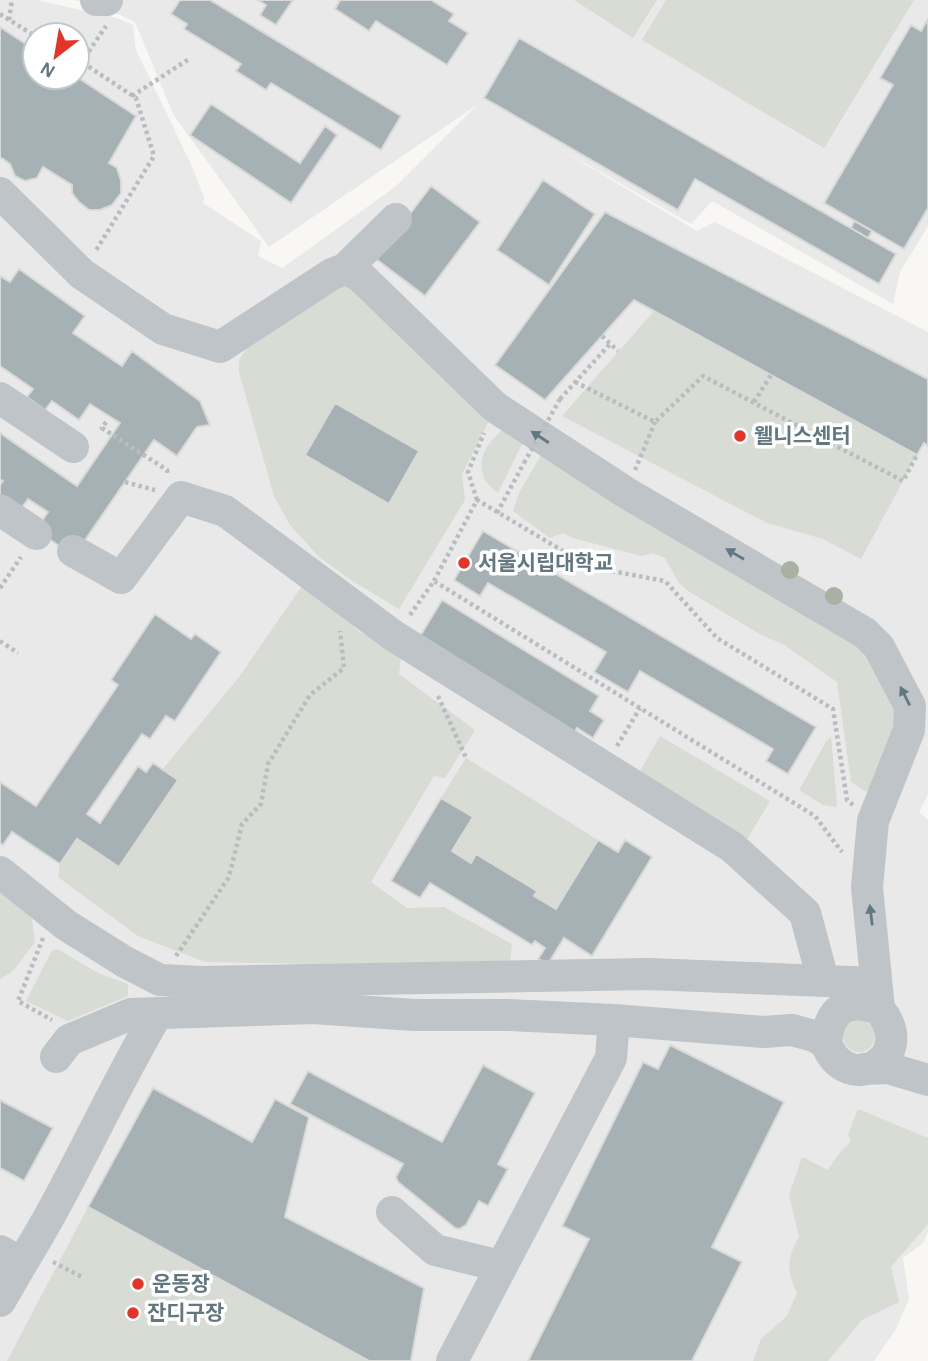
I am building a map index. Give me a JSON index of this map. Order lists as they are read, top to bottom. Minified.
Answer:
{"places":["웰니스센터","서울시립대학교","운동장","잔디구장"],"north":"bottom left"}
